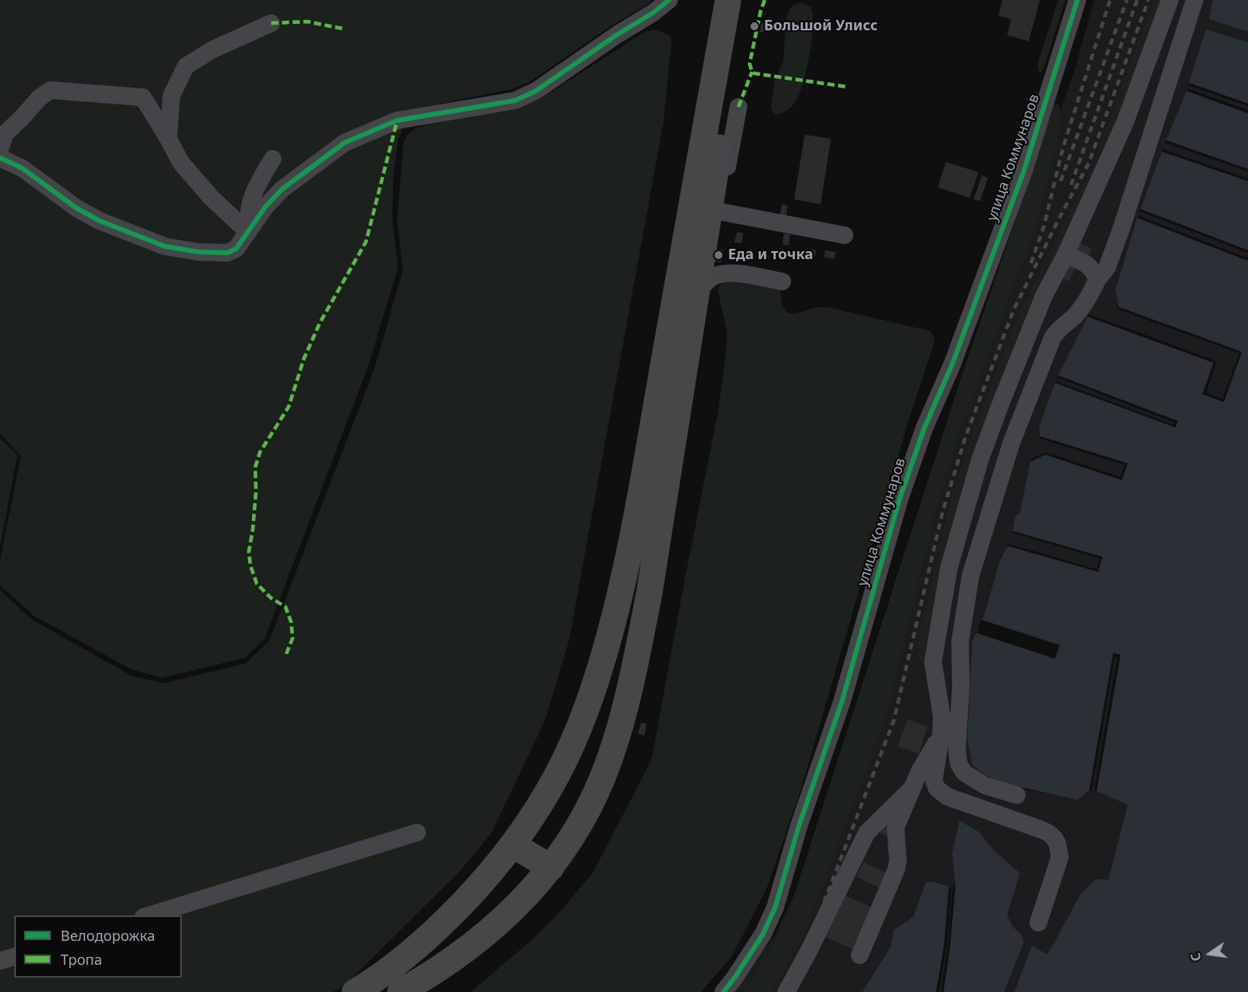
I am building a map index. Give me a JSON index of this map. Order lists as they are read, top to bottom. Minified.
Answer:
{"streets":{"street":["улица Коммунаров"]},"places":["Большой Улисс","Еда и точка"],"legend":["Велодорожка","Тропа"],"north":"left"}
